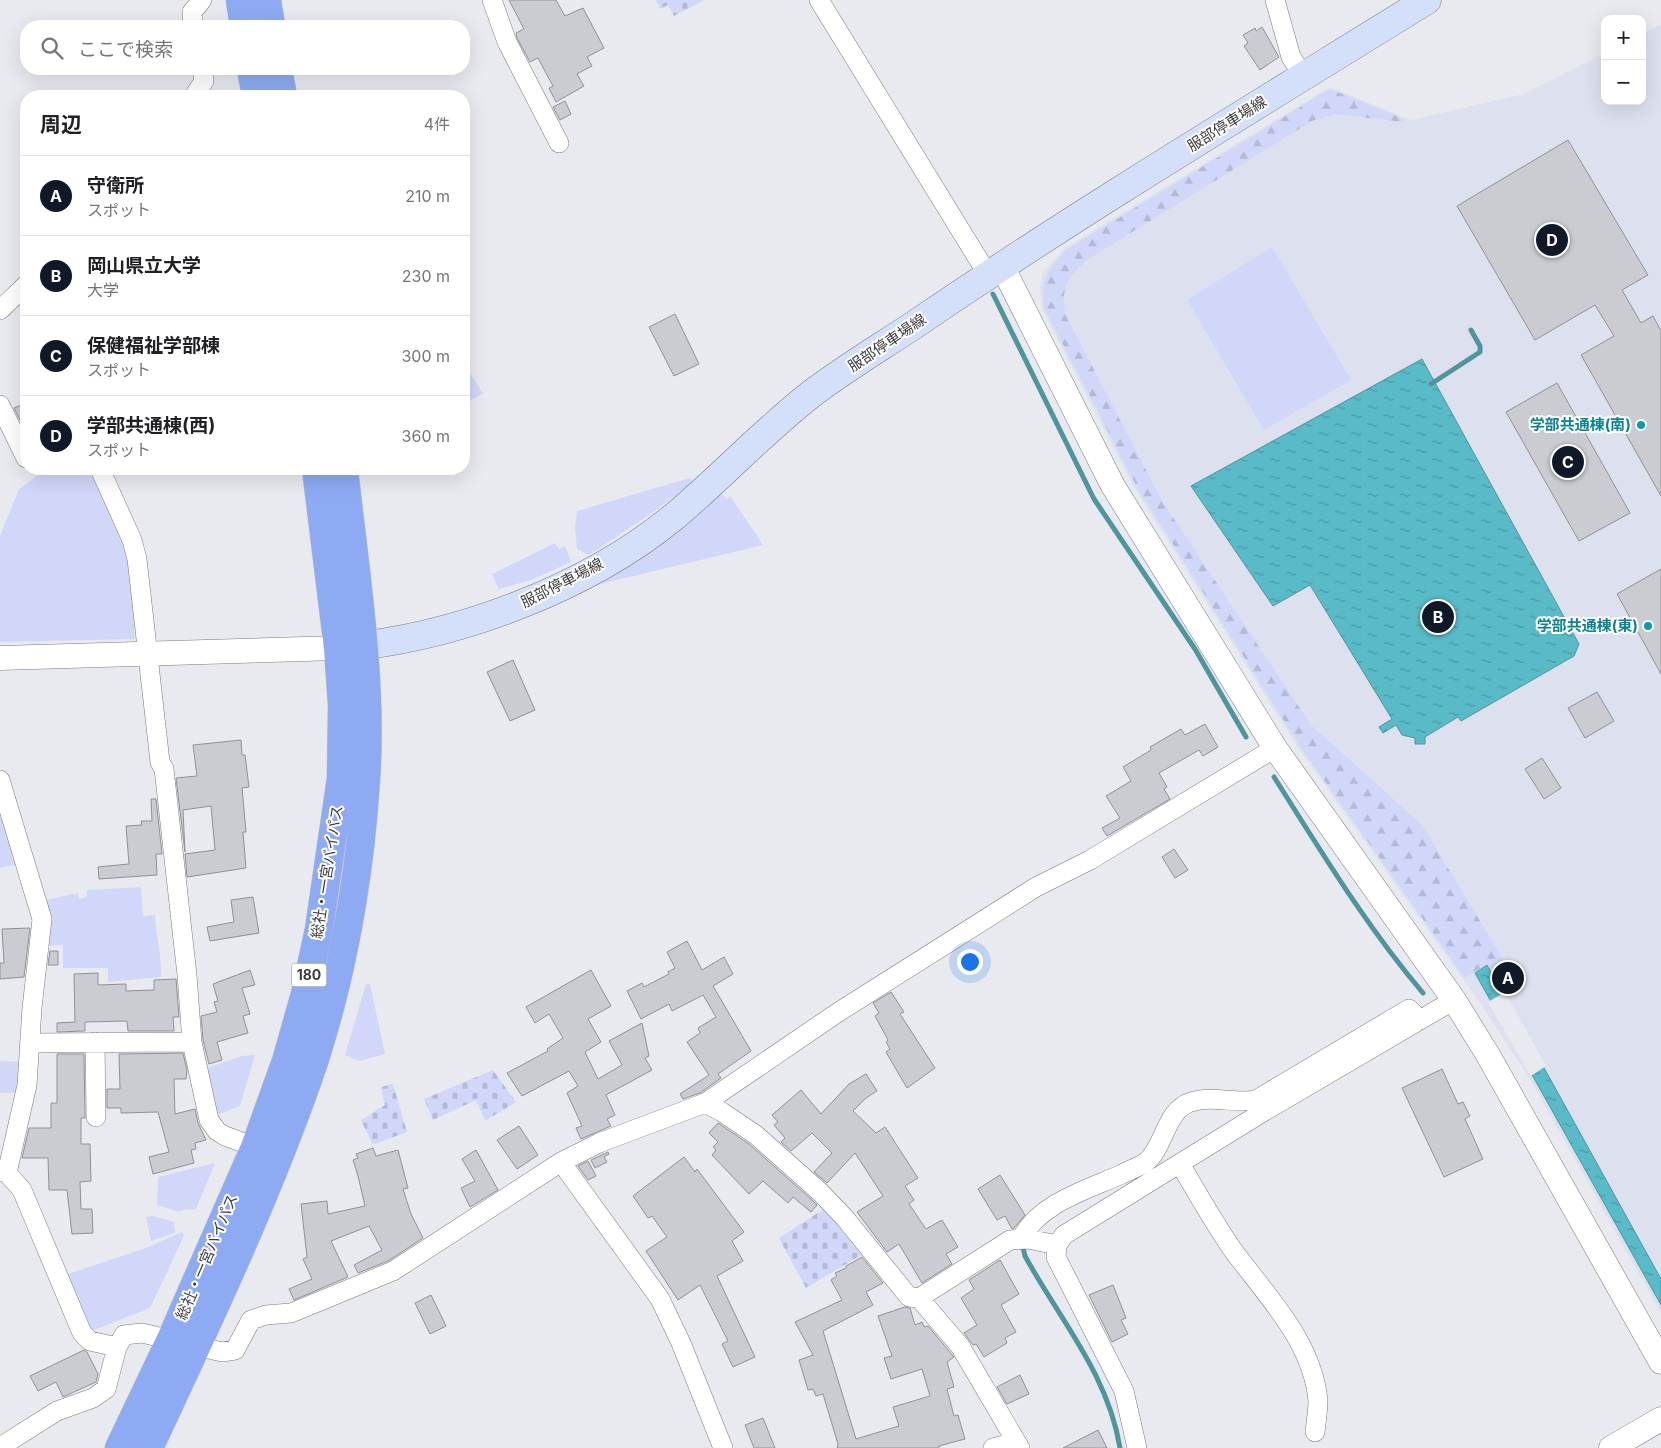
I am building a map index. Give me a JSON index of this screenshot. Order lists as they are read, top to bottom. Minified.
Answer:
{"streets":{"highway":["総社・一宮バイパス","180"],"main road":["服部停車場線"]},"crossings":[["服部停車場線","総社・一宮バイパス"]],"places":["学部共通棟(南)","学部共通棟(東)"],"page":{"map_buttons":["+","−"],"search":"ここで検索","heading":["周辺","4件"],"list":[{"mark":"A","name":"守衛所","note":"スポット","value":"210 m"},{"mark":"B","name":"岡山県立大学","note":"大学","value":"230 m"},{"mark":"C","name":"保健福祉学部棟","note":"スポット","value":"300 m"},{"mark":"D","name":"学部共通棟(西)","note":"スポット","value":"360 m"}],"pins":["D","C","B","A"]}}
